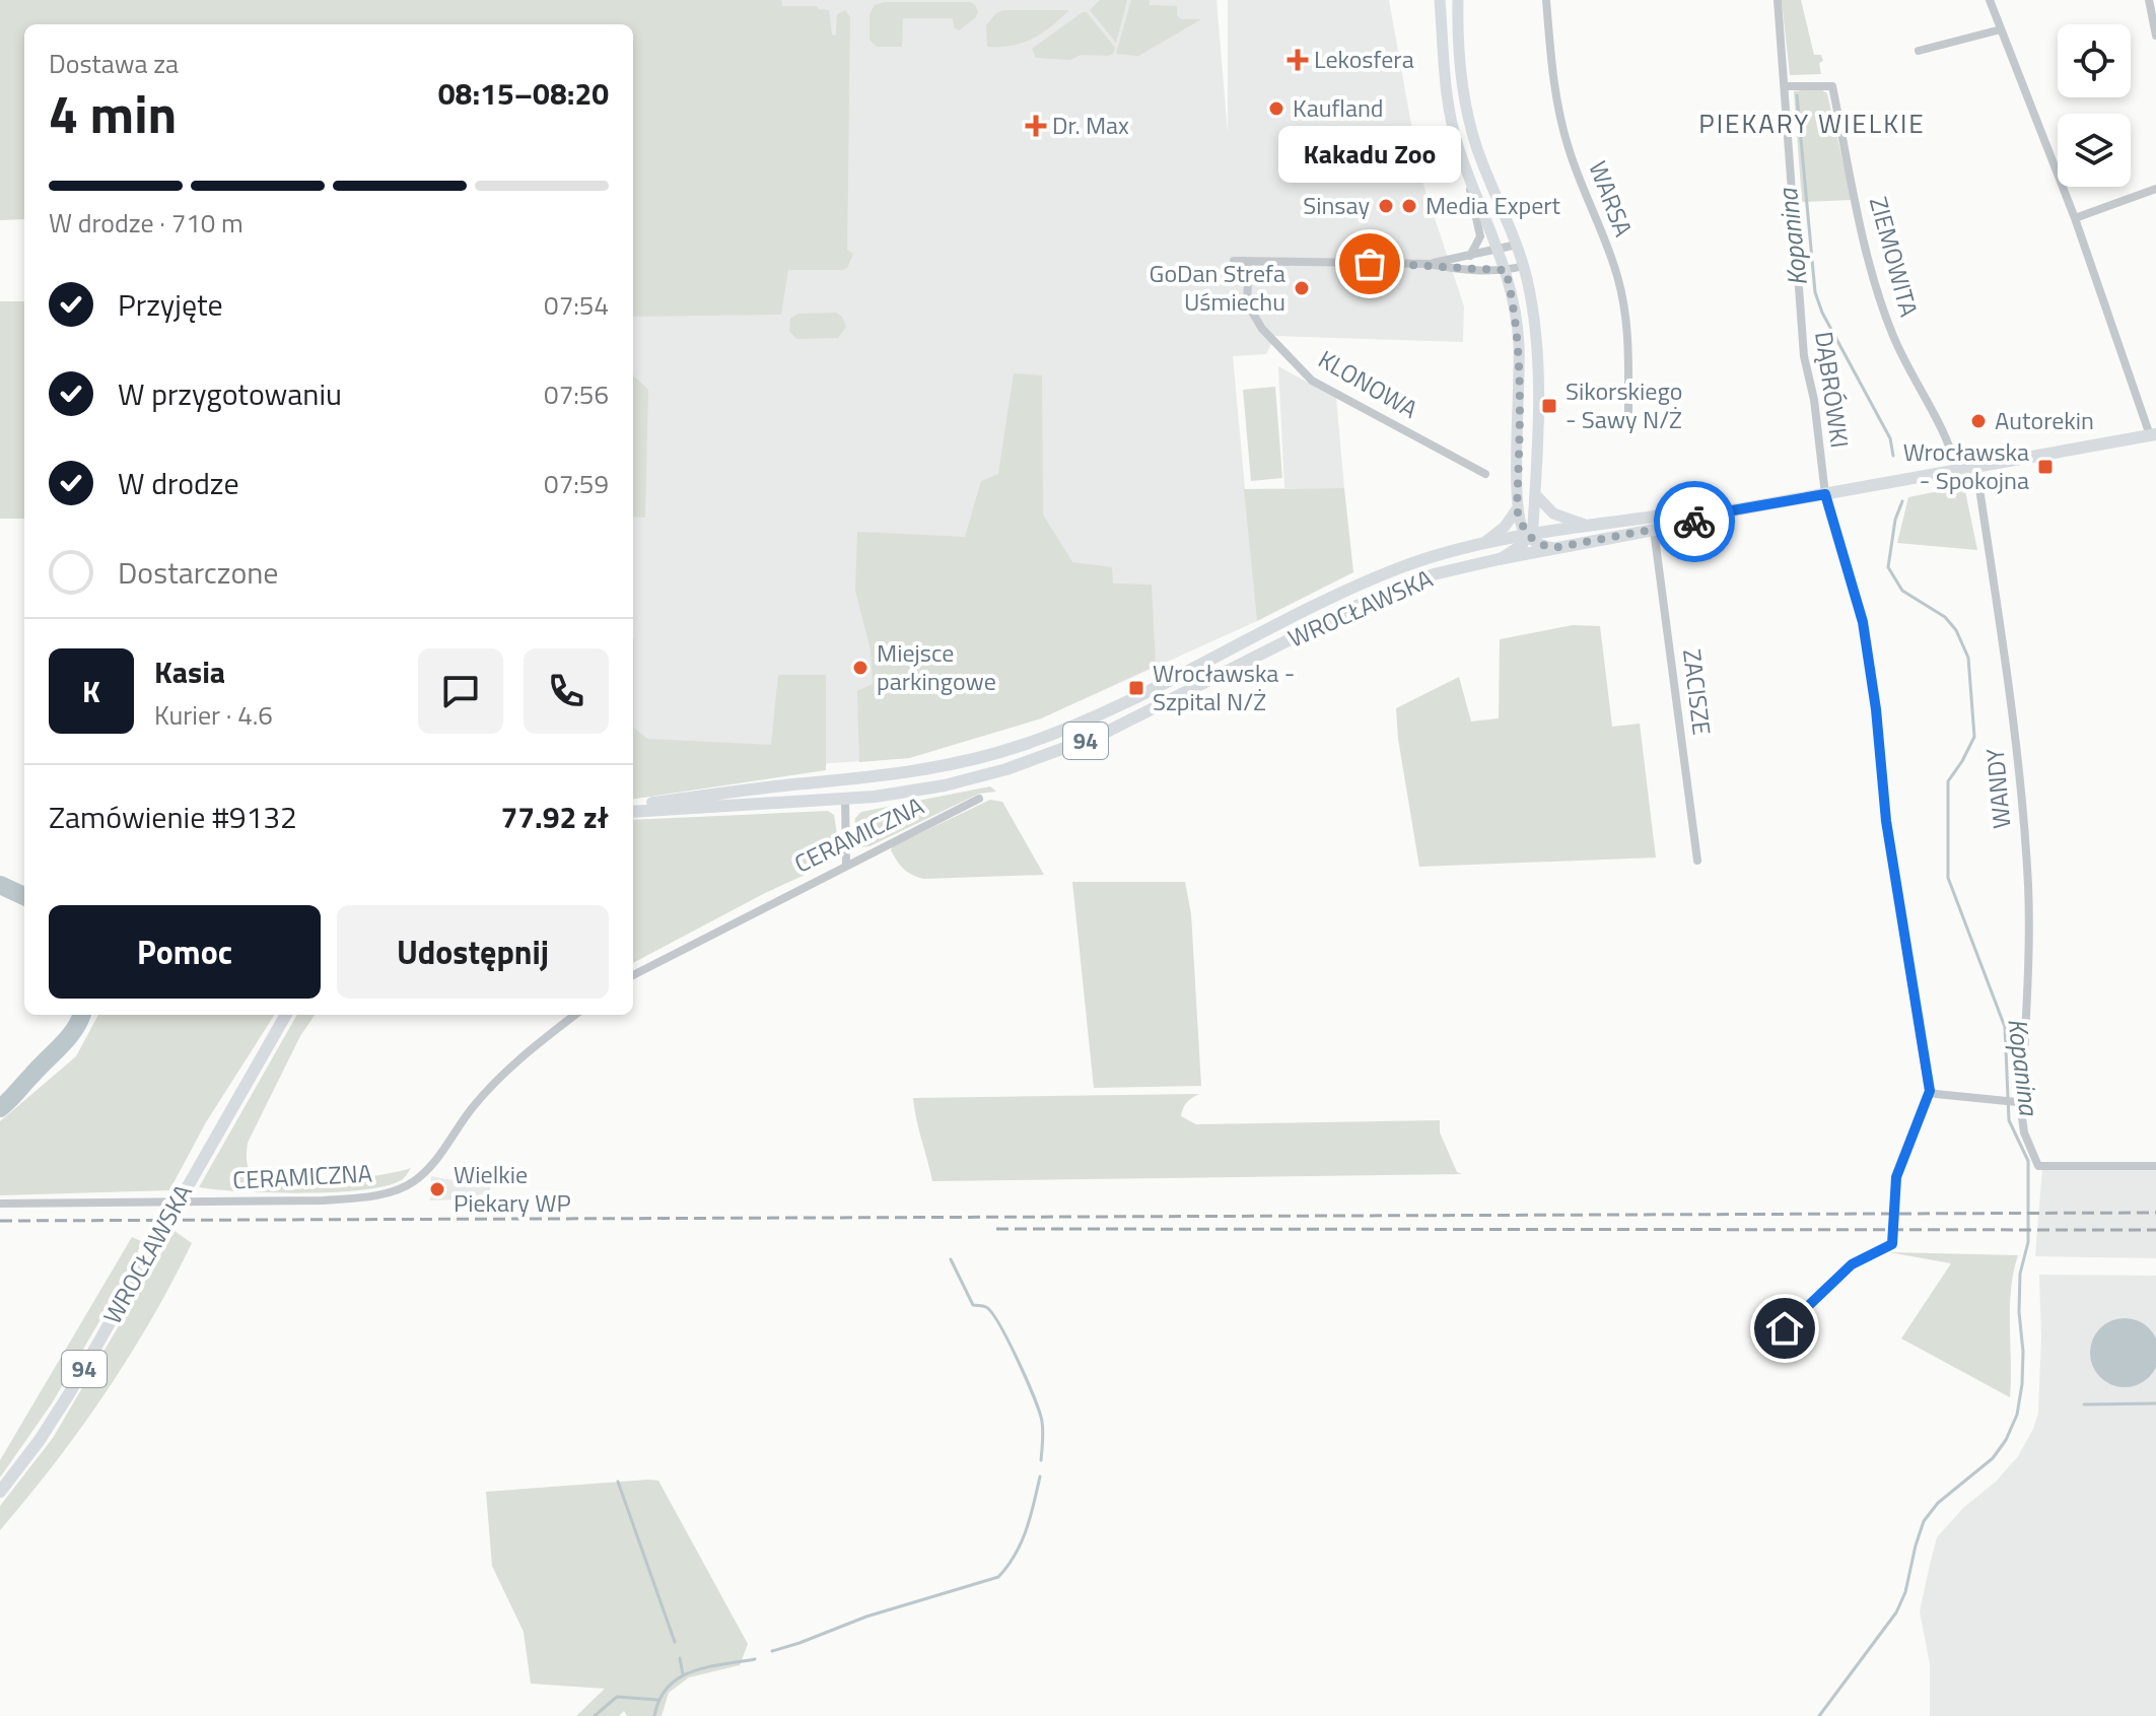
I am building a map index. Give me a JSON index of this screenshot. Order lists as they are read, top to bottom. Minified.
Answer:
{"streets":{"main road":["WROCŁAWSKA","94"],"street":["WARSA","ZIEMOWITA","KLONOWA","DĄBRÓWKI","ZACISZE","WANDY","CERAMICZNA"]},"crossings":[["ZIEMOWITA","DĄBRÓWKI"],["ZIEMOWITA","WROCŁAWSKA"],["DĄBRÓWKI","WROCŁAWSKA"],["WROCŁAWSKA","ZACISZE"],["WROCŁAWSKA","WANDY"]],"districts":["PIEKARY WIELKIE"],"water":["Kopanina"],"places":{"health":["Lekosfera","Dr. Max"],"other":["Kaufland","Sinsay","Media Expert","Kakadu Zoo","GoDan Strefa Uśmiechu","Autorekin","Miejsce parkingowe","Wielkie Piekary WP"],"transit":["Sikorskiego - Sawy N/Ż","Wrocławska - Spokojna","Wrocławska - Szpital N/Ż"]},"page":{"heading":["4 min","Dostawa za","08:15–08:20"],"panel":["Kasia","Kurier · 4.6","Zamówienie #9132","77.92 zł"],"bubble":"Kakadu Zoo","bar":"W drodze · 710 m","list":[["Przyjęte","07:54"],["W przygotowaniu","07:56"],["W drodze","07:59"],"Dostarczone"],"round":"K","buttons":["Pomoc","Udostępnij"]}}
